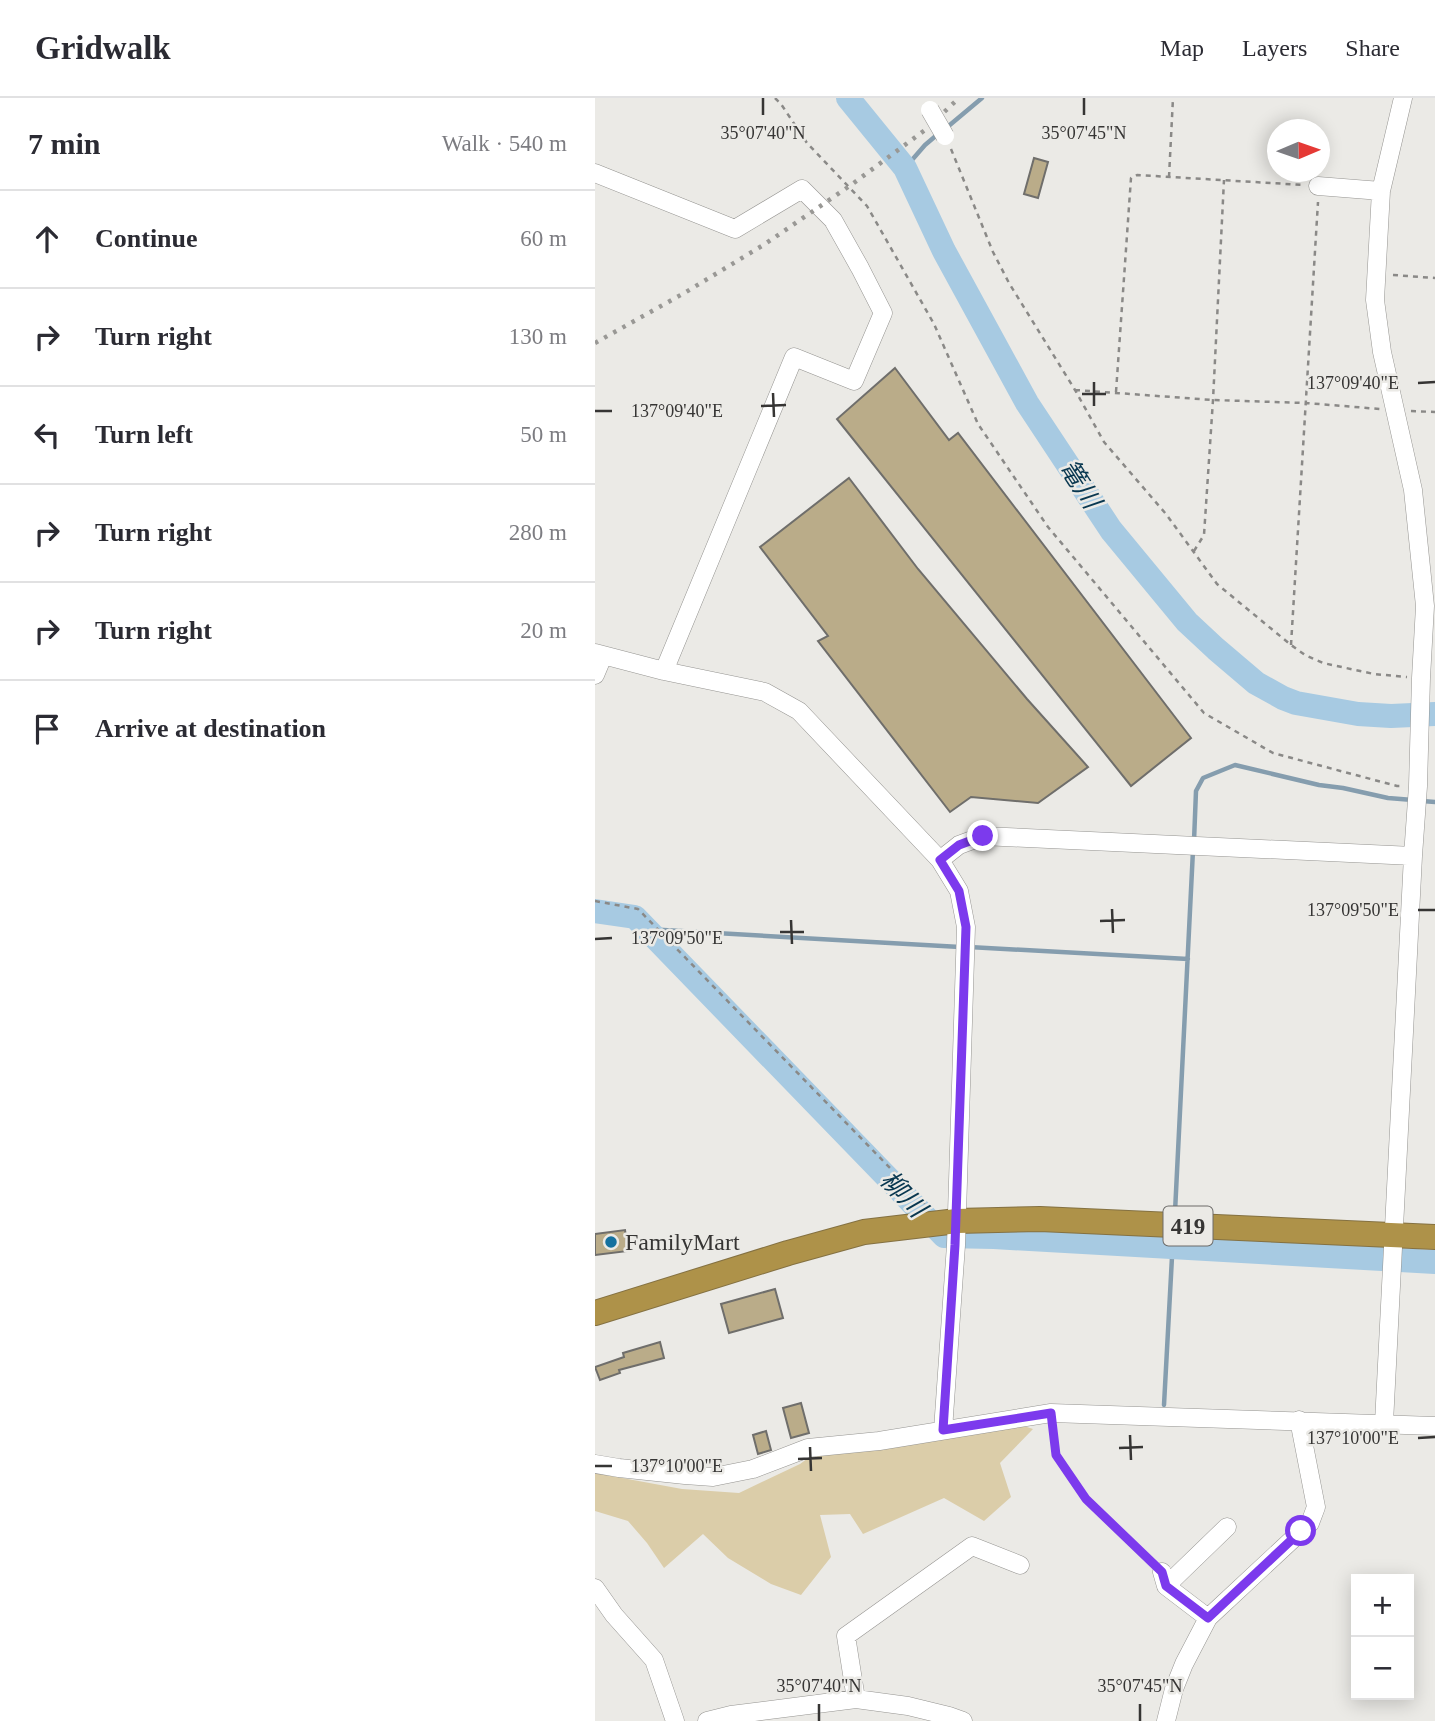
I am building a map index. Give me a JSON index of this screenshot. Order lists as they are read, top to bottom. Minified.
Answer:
{"streets":{"highway":["419"]},"water":["篭川","柳川"],"places":["FamilyMart"],"north":"right","page":{"header":"Gridwalk","nav":["Map","Layers","Share"],"heading":["7 min","Walk · 540 m"],"list":[["Continue","60 m"],["Turn right","130 m"],["Turn left","50 m"],["Turn right","280 m"],["Turn right","20 m"],"Arrive at destination"],"map_buttons":["+","−"]},"coordinates":["35°07'40\"N","35°07'45\"N","137°09'40\"E","137°09'50\"E","137°10'00\"E"]}
